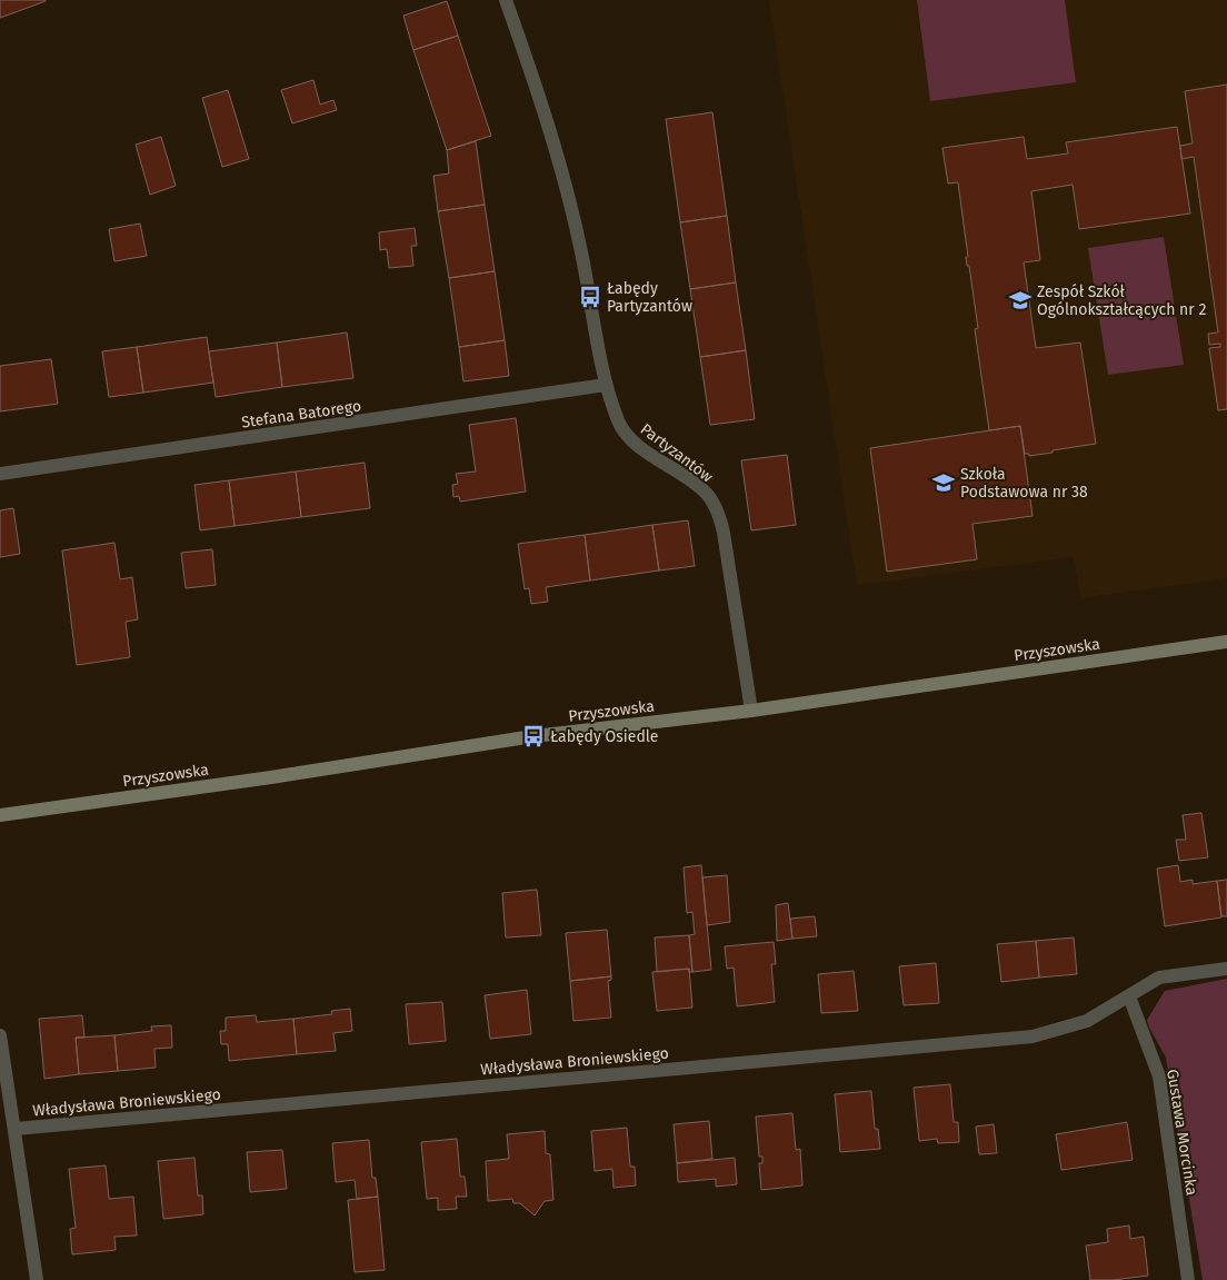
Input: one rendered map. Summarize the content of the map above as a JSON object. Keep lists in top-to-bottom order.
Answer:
{
  "streets": {
    "street": [
      "Stefana Batorego",
      "Partyzantów",
      "Przyszowska",
      "Władysława Broniewskiego",
      "Gustawa Morcinka"
    ]
  },
  "crossings": [
    ["Stefana Batorego", "Partyzantów"],
    ["Partyzantów", "Przyszowska"],
    ["Władysława Broniewskiego", "Gustawa Morcinka"]
  ],
  "places": {
    "bus stop": ["Łabędy Partyzantów", "Łabędy Osiedle"],
    "school or university": ["Zespół Szkół Ogólnokształcących nr 2", "Szkoła Podstawowa nr 38"]
  }
}
